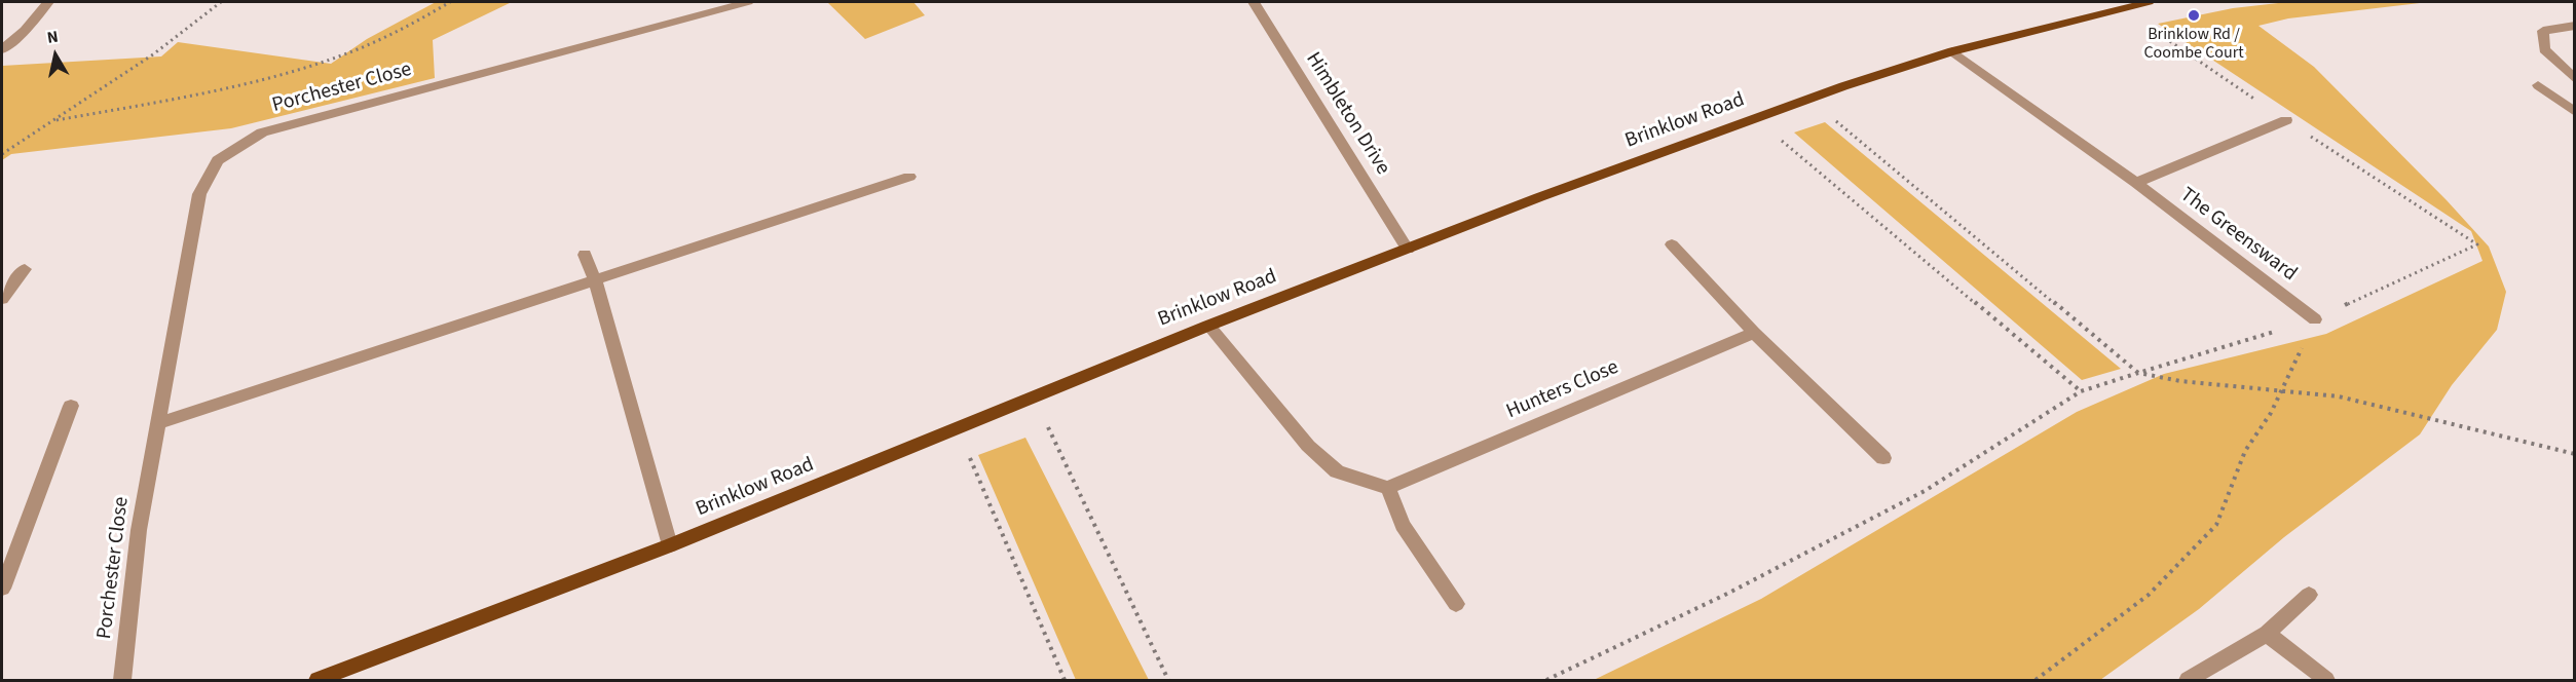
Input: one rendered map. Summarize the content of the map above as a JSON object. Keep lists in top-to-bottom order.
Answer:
{
  "streets": {
    "main road": ["Brinklow Road"],
    "street": [
      "Porchester Close",
      "Himbleton Drive",
      "The Greensward",
      "Hunters Close"
    ]
  },
  "crossings": [
    ["Himbleton Drive", "Brinklow Road"],
    ["Brinklow Road", "The Greensward"]
  ],
  "places": ["Brinklow Rd / Coombe Court"],
  "north": "top"
}
